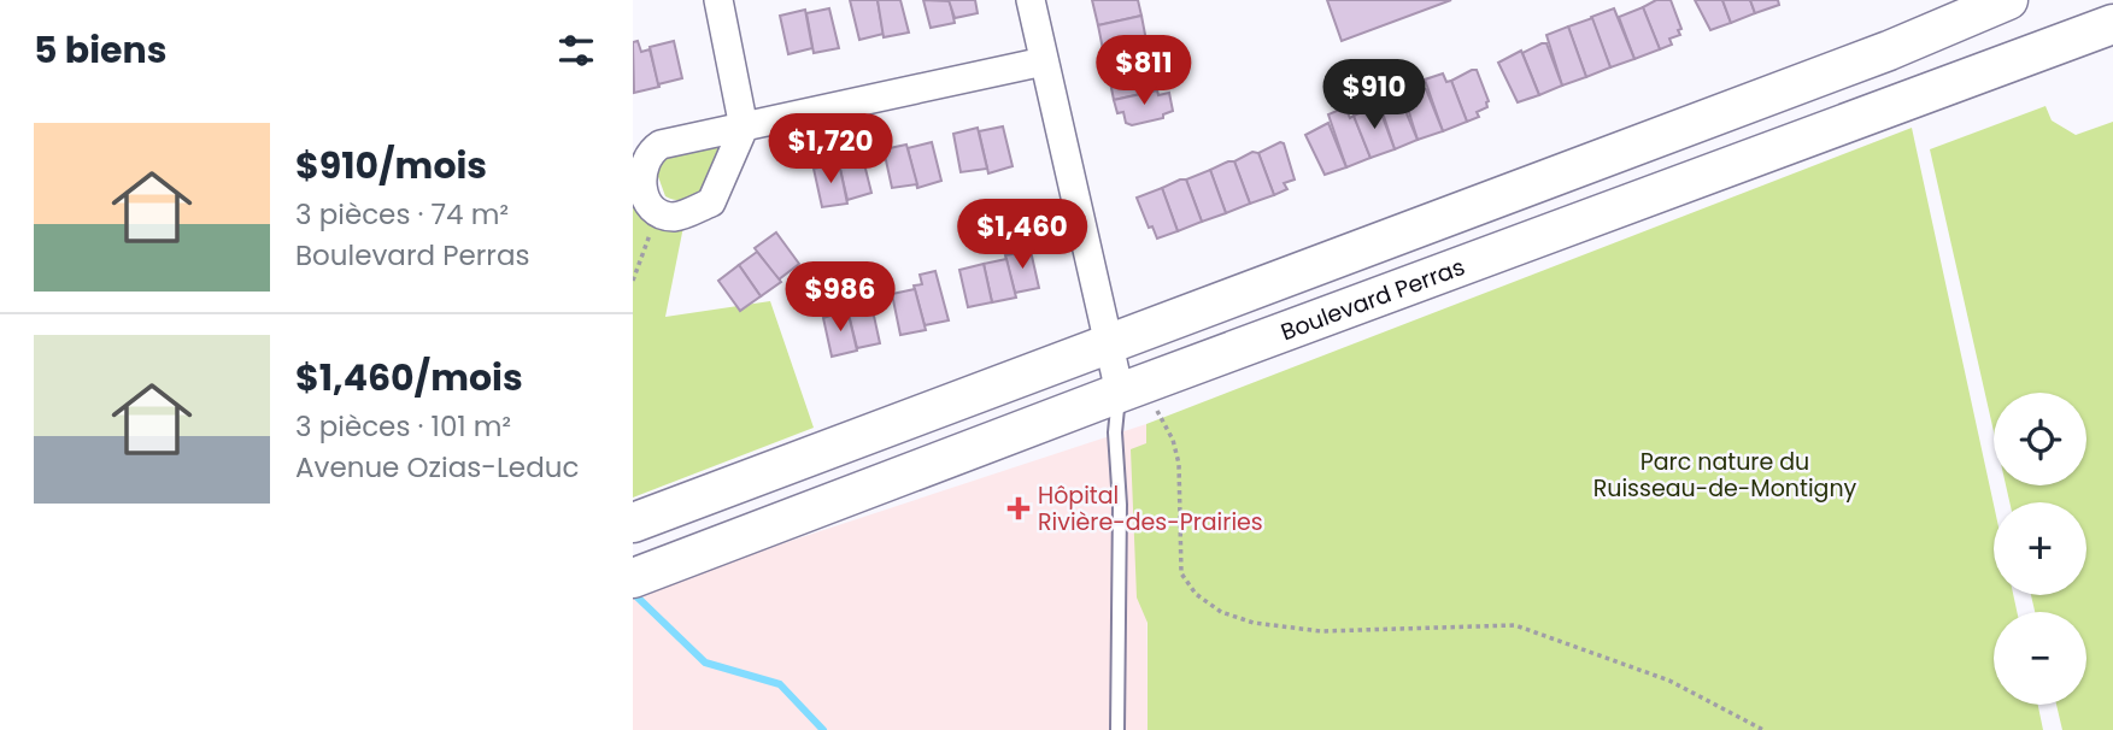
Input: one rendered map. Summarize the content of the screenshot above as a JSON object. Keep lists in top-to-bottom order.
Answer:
{
  "streets": {
    "main road": ["Boulevard Perras"]
  },
  "parks": ["Parc nature du Ruisseau-de-Montigny"],
  "places": {
    "health": ["Hôpital Rivière-des-Prairies"]
  },
  "page": {
    "heading": "5 biens",
    "price": [
      "$811",
      "$910",
      "$1,720",
      "$1,460",
      "$986"
    ],
    "list": [
      {
        "name": "$910/mois",
        "note": "3 pièces · 74 m² · Boulevard Perras"
      },
      {
        "name": "$1,460/mois",
        "note": "3 pièces · 101 m² · Avenue Ozias-Leduc"
      }
    ],
    "map_buttons": ["+", "−"]
  }
}
